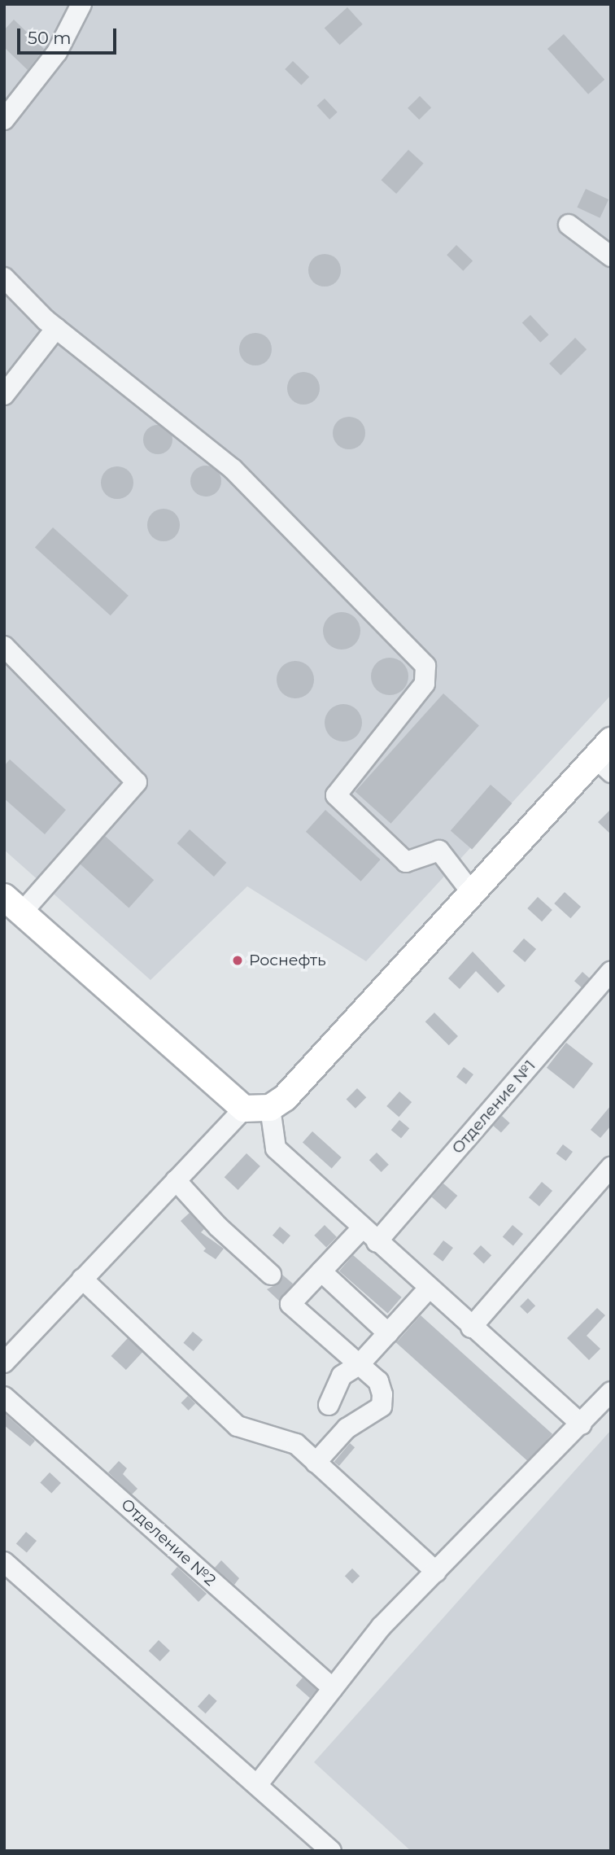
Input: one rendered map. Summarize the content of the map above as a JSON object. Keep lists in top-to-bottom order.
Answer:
{
  "streets": {
    "street": ["Отделение №1", "Отделение №2"]
  },
  "places": ["Роснефть"],
  "scale_bar": "50 m"
}
